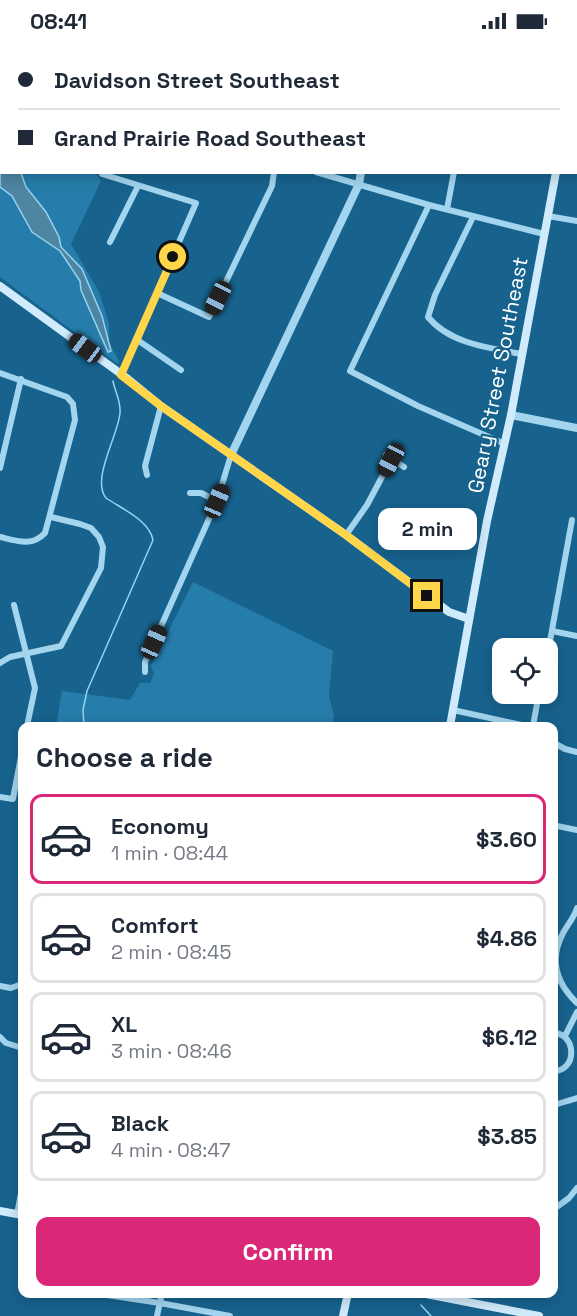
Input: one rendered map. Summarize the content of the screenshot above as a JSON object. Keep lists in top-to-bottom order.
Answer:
{
  "streets": {
    "main road": ["Geary Street Southeast"]
  },
  "page": {
    "status": "08:41",
    "banner": ["Davidson Street Southeast", "Grand Prairie Road Southeast"],
    "bubble": "2 min",
    "heading": "Choose a ride",
    "list": [
      {
        "name": "Economy",
        "note": "1 min · 08:44",
        "value": "$3.60"
      },
      {
        "name": "Comfort",
        "note": "2 min · 08:45",
        "value": "$4.86"
      },
      {
        "name": "XL",
        "note": "3 min · 08:46",
        "value": "$6.12"
      },
      {
        "name": "Black",
        "note": "4 min · 08:47",
        "value": "$3.85"
      }
    ],
    "buttons": "Confirm"
  }
}
